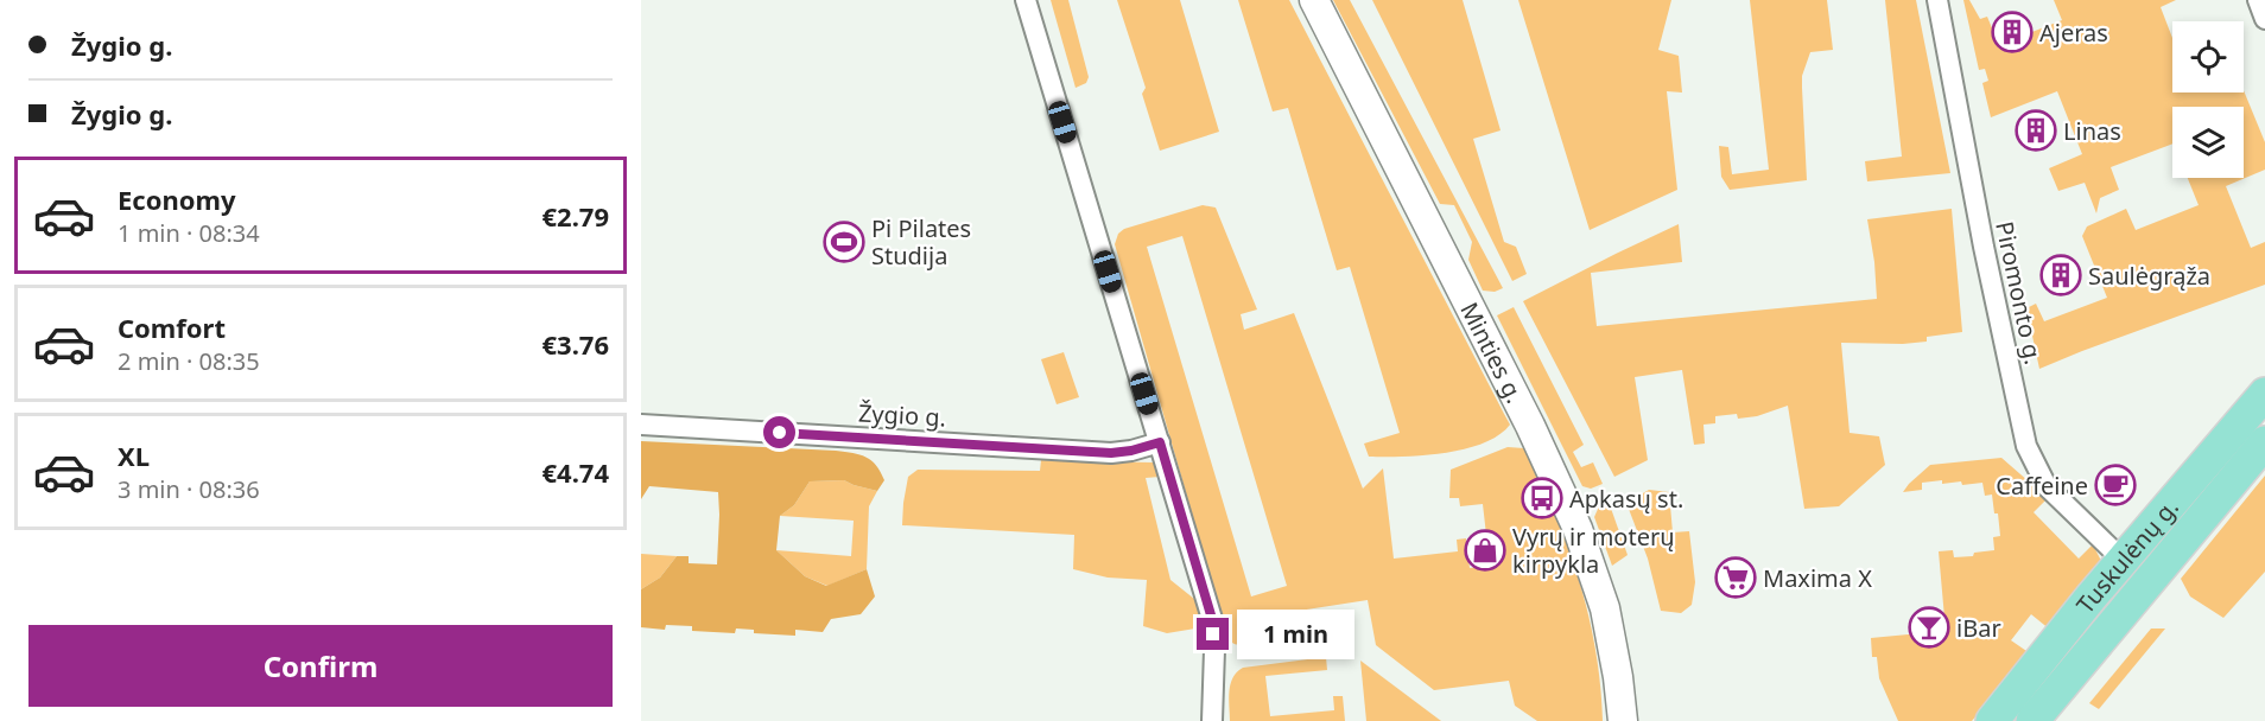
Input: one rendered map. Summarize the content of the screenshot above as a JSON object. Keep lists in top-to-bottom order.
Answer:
{
  "streets": {
    "main road": ["Minties g.", "Tuskulėnų g."],
    "street": ["Piromonto g.", "Žygio g."]
  },
  "crossings": [
    ["Piromonto g.", "Tuskulėnų g."]
  ],
  "places": {
    "building": ["Ajeras", "Linas", "Saulėgrąža"],
    "sports": ["Pi Pilates Studija"],
    "cafe": ["Caffeine"],
    "bus stop": ["Apkasų st."],
    "shop": ["Vyrų ir moterų kirpykla"],
    "supermarket": ["Maxima X"],
    "bar": ["iBar"]
  },
  "page": {
    "banner": ["Žygio g.", "Žygio g."],
    "list": [
      {
        "name": "Economy",
        "note": "1 min · 08:34",
        "value": "€2.79"
      },
      {
        "name": "Comfort",
        "note": "2 min · 08:35",
        "value": "€3.76"
      },
      {
        "name": "XL",
        "note": "3 min · 08:36",
        "value": "€4.74"
      }
    ],
    "bubble": "1 min",
    "buttons": "Confirm"
  }
}
